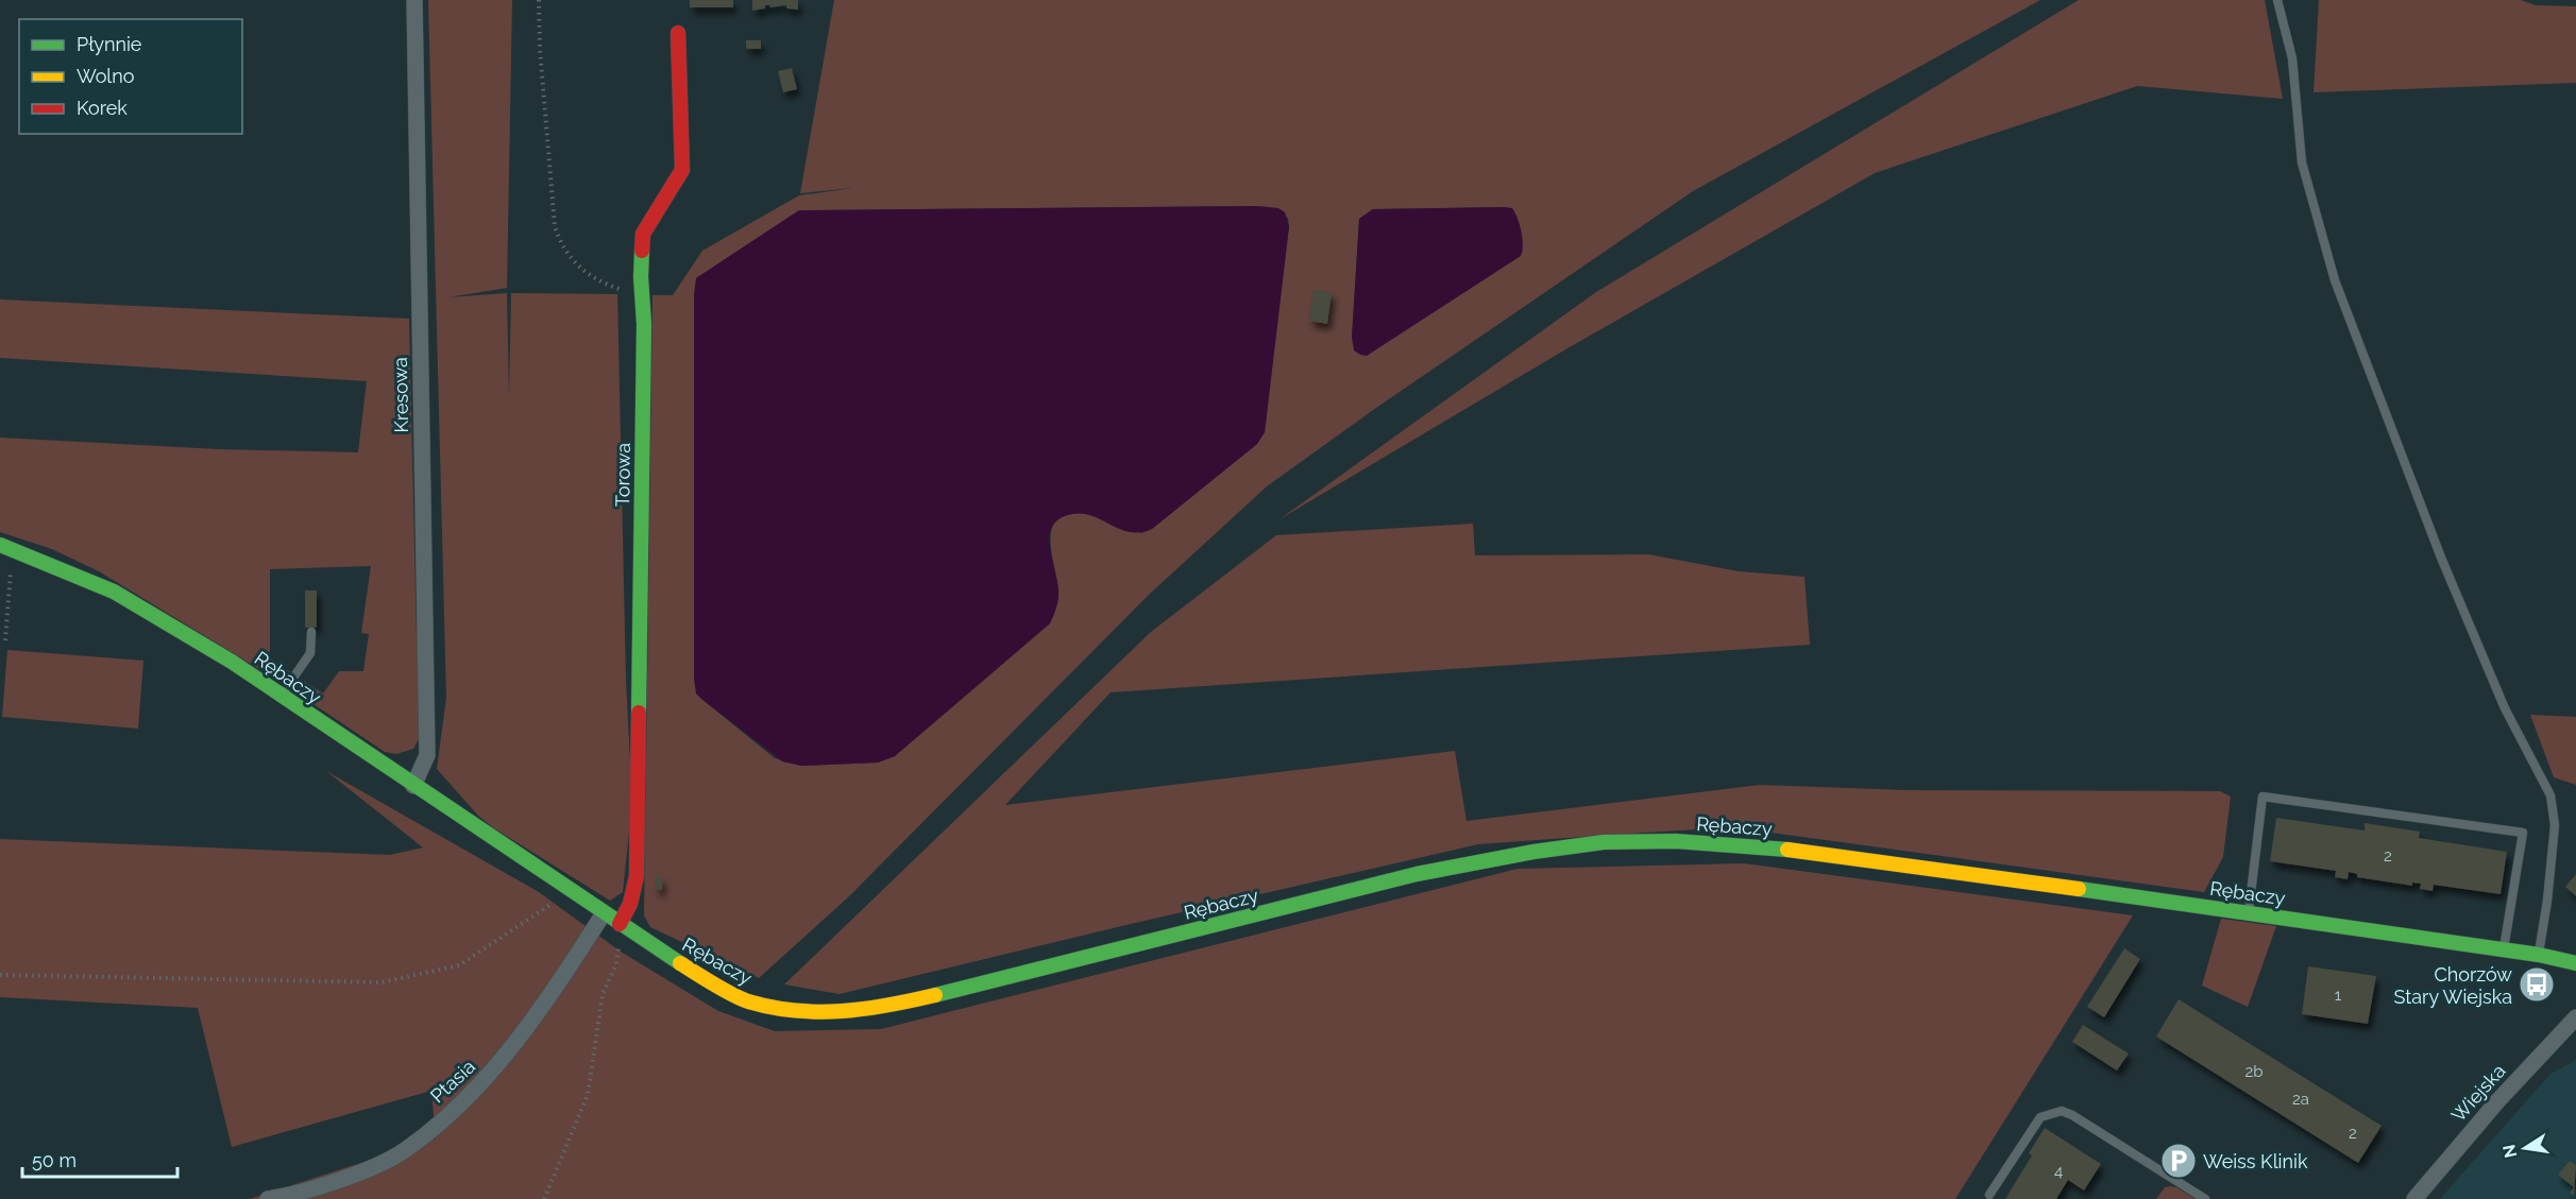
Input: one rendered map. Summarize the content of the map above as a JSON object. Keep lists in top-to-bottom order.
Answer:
{
  "streets": {
    "street": [
      "Kresowa",
      "Torowa",
      "Rębaczy",
      "Ptasia",
      "Wiejska"
    ]
  },
  "crossings": [
    ["Kresowa", "Rębaczy"],
    ["Torowa", "Rębaczy"],
    ["Rębaczy", "Ptasia"]
  ],
  "places": {
    "bus stop": ["Chorzów Stary Wiejska"],
    "parking": ["Weiss Klinik"]
  },
  "house_numbers": [
    "2",
    "1",
    "2b",
    "2a",
    "2",
    "4"
  ],
  "legend": ["Płynnie", "Wolno", "Korek"],
  "scale_bar": "50 m",
  "north": "left"
}
